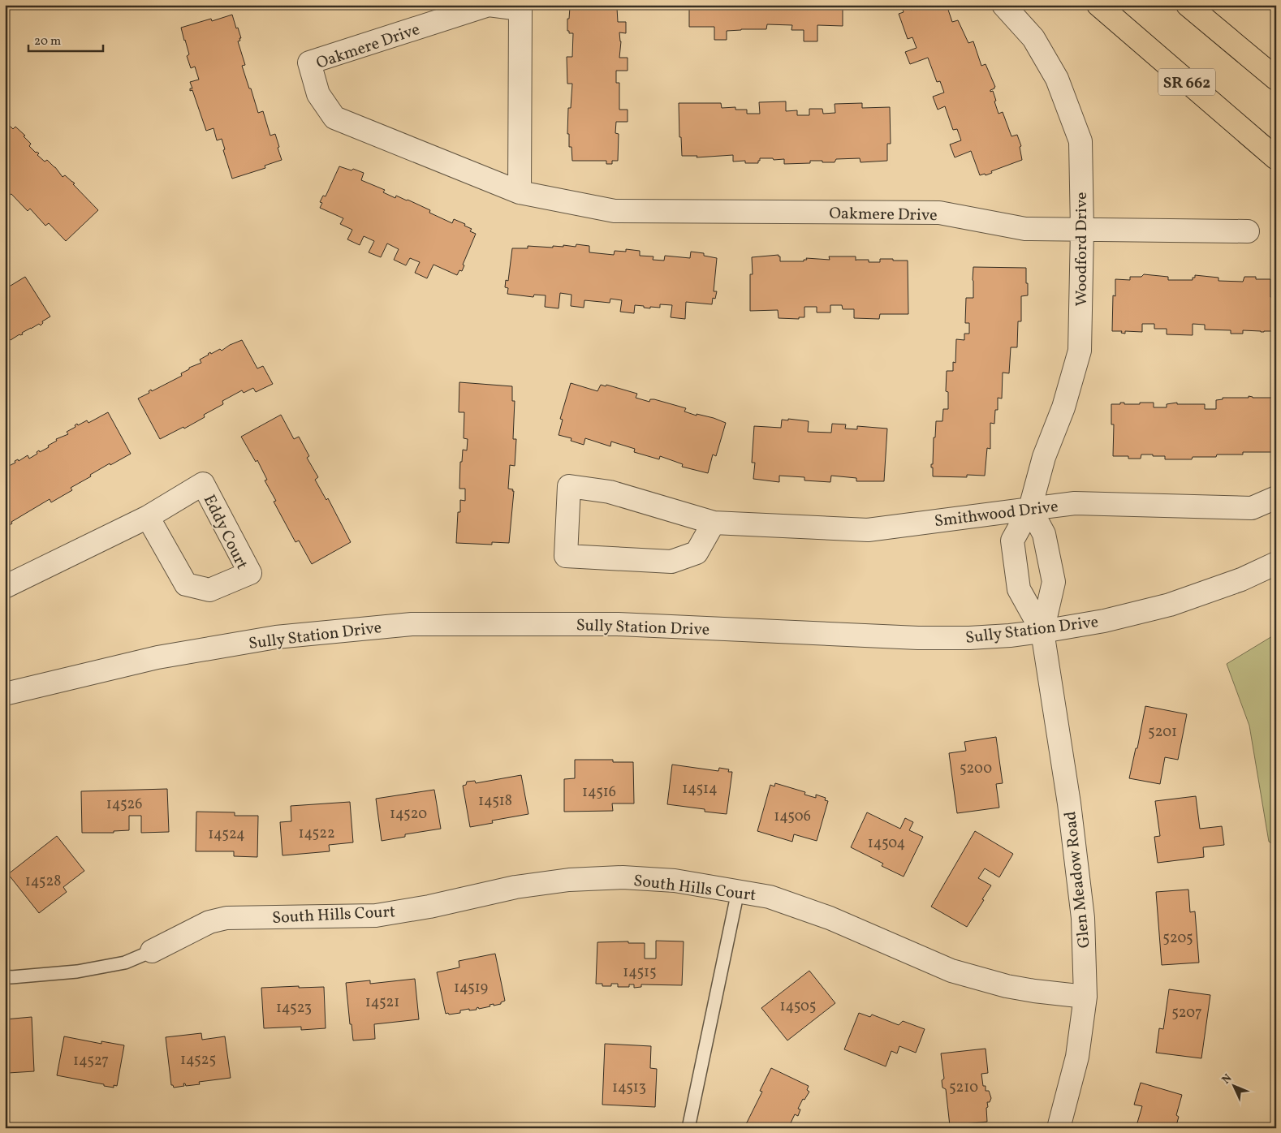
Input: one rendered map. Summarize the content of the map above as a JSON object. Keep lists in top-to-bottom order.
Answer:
{
  "streets": {
    "main road": ["SR 662"],
    "street": [
      "Oakmere Drive",
      "Woodford Drive",
      "Smithwood Drive",
      "Eddy Court",
      "Sully Station Drive",
      "Glen Meadow Road",
      "South Hills Court"
    ]
  },
  "crossings": [
    ["Oakmere Drive", "Woodford Drive"],
    ["Woodford Drive", "Smithwood Drive"],
    ["Woodford Drive", "Sully Station Drive"],
    ["Woodford Drive", "Glen Meadow Road"],
    ["Sully Station Drive", "Glen Meadow Road"],
    ["Glen Meadow Road", "South Hills Court"]
  ],
  "house_numbers": [
    "5201",
    "5200",
    "14514",
    "14516",
    "14518",
    "14526",
    "14520",
    "14506",
    "14522",
    "14524",
    "14504",
    "14528",
    "5205",
    "14515",
    "14519",
    "14521",
    "14505",
    "14523",
    "5207",
    "14525",
    "14527",
    "14513",
    "5210"
  ],
  "scale_bar": "20 m",
  "north": "top left"
}
